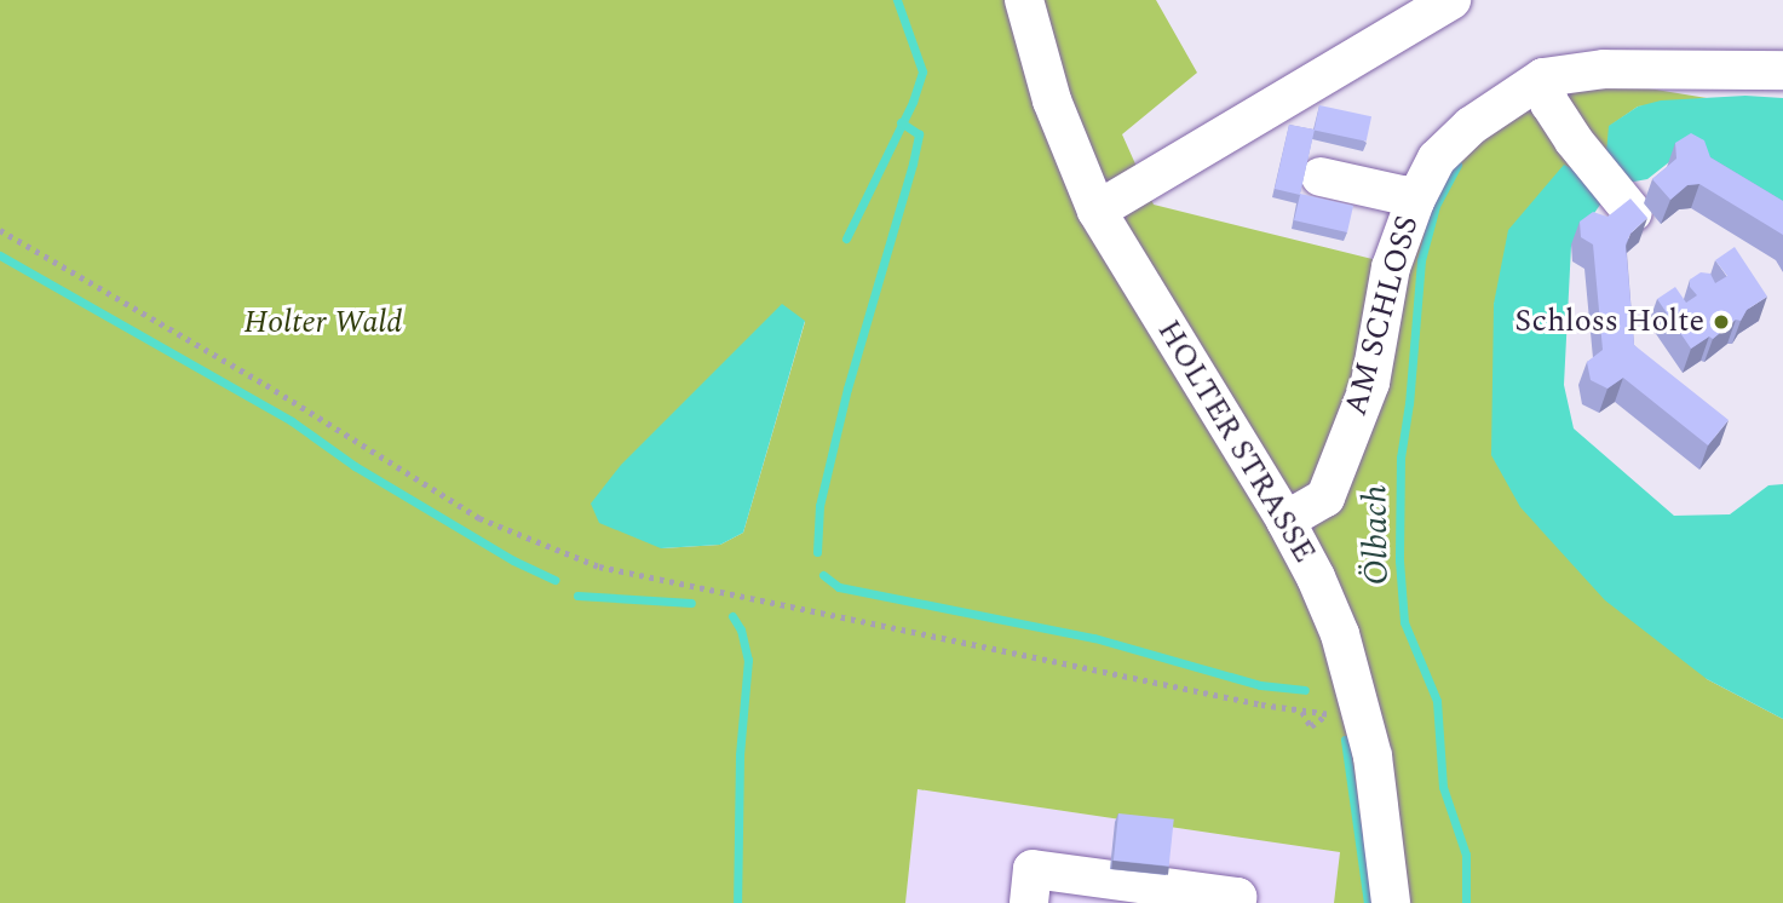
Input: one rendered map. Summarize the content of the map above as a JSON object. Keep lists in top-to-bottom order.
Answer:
{
  "streets": {
    "street": ["AM SCHLOSS", "HOLTER STRASSE"]
  },
  "crossings": [
    ["AM SCHLOSS", "HOLTER STRASSE"]
  ],
  "water": ["Ölbach"],
  "parks": ["Holter Wald"],
  "places": ["Schloss Holte"]
}
